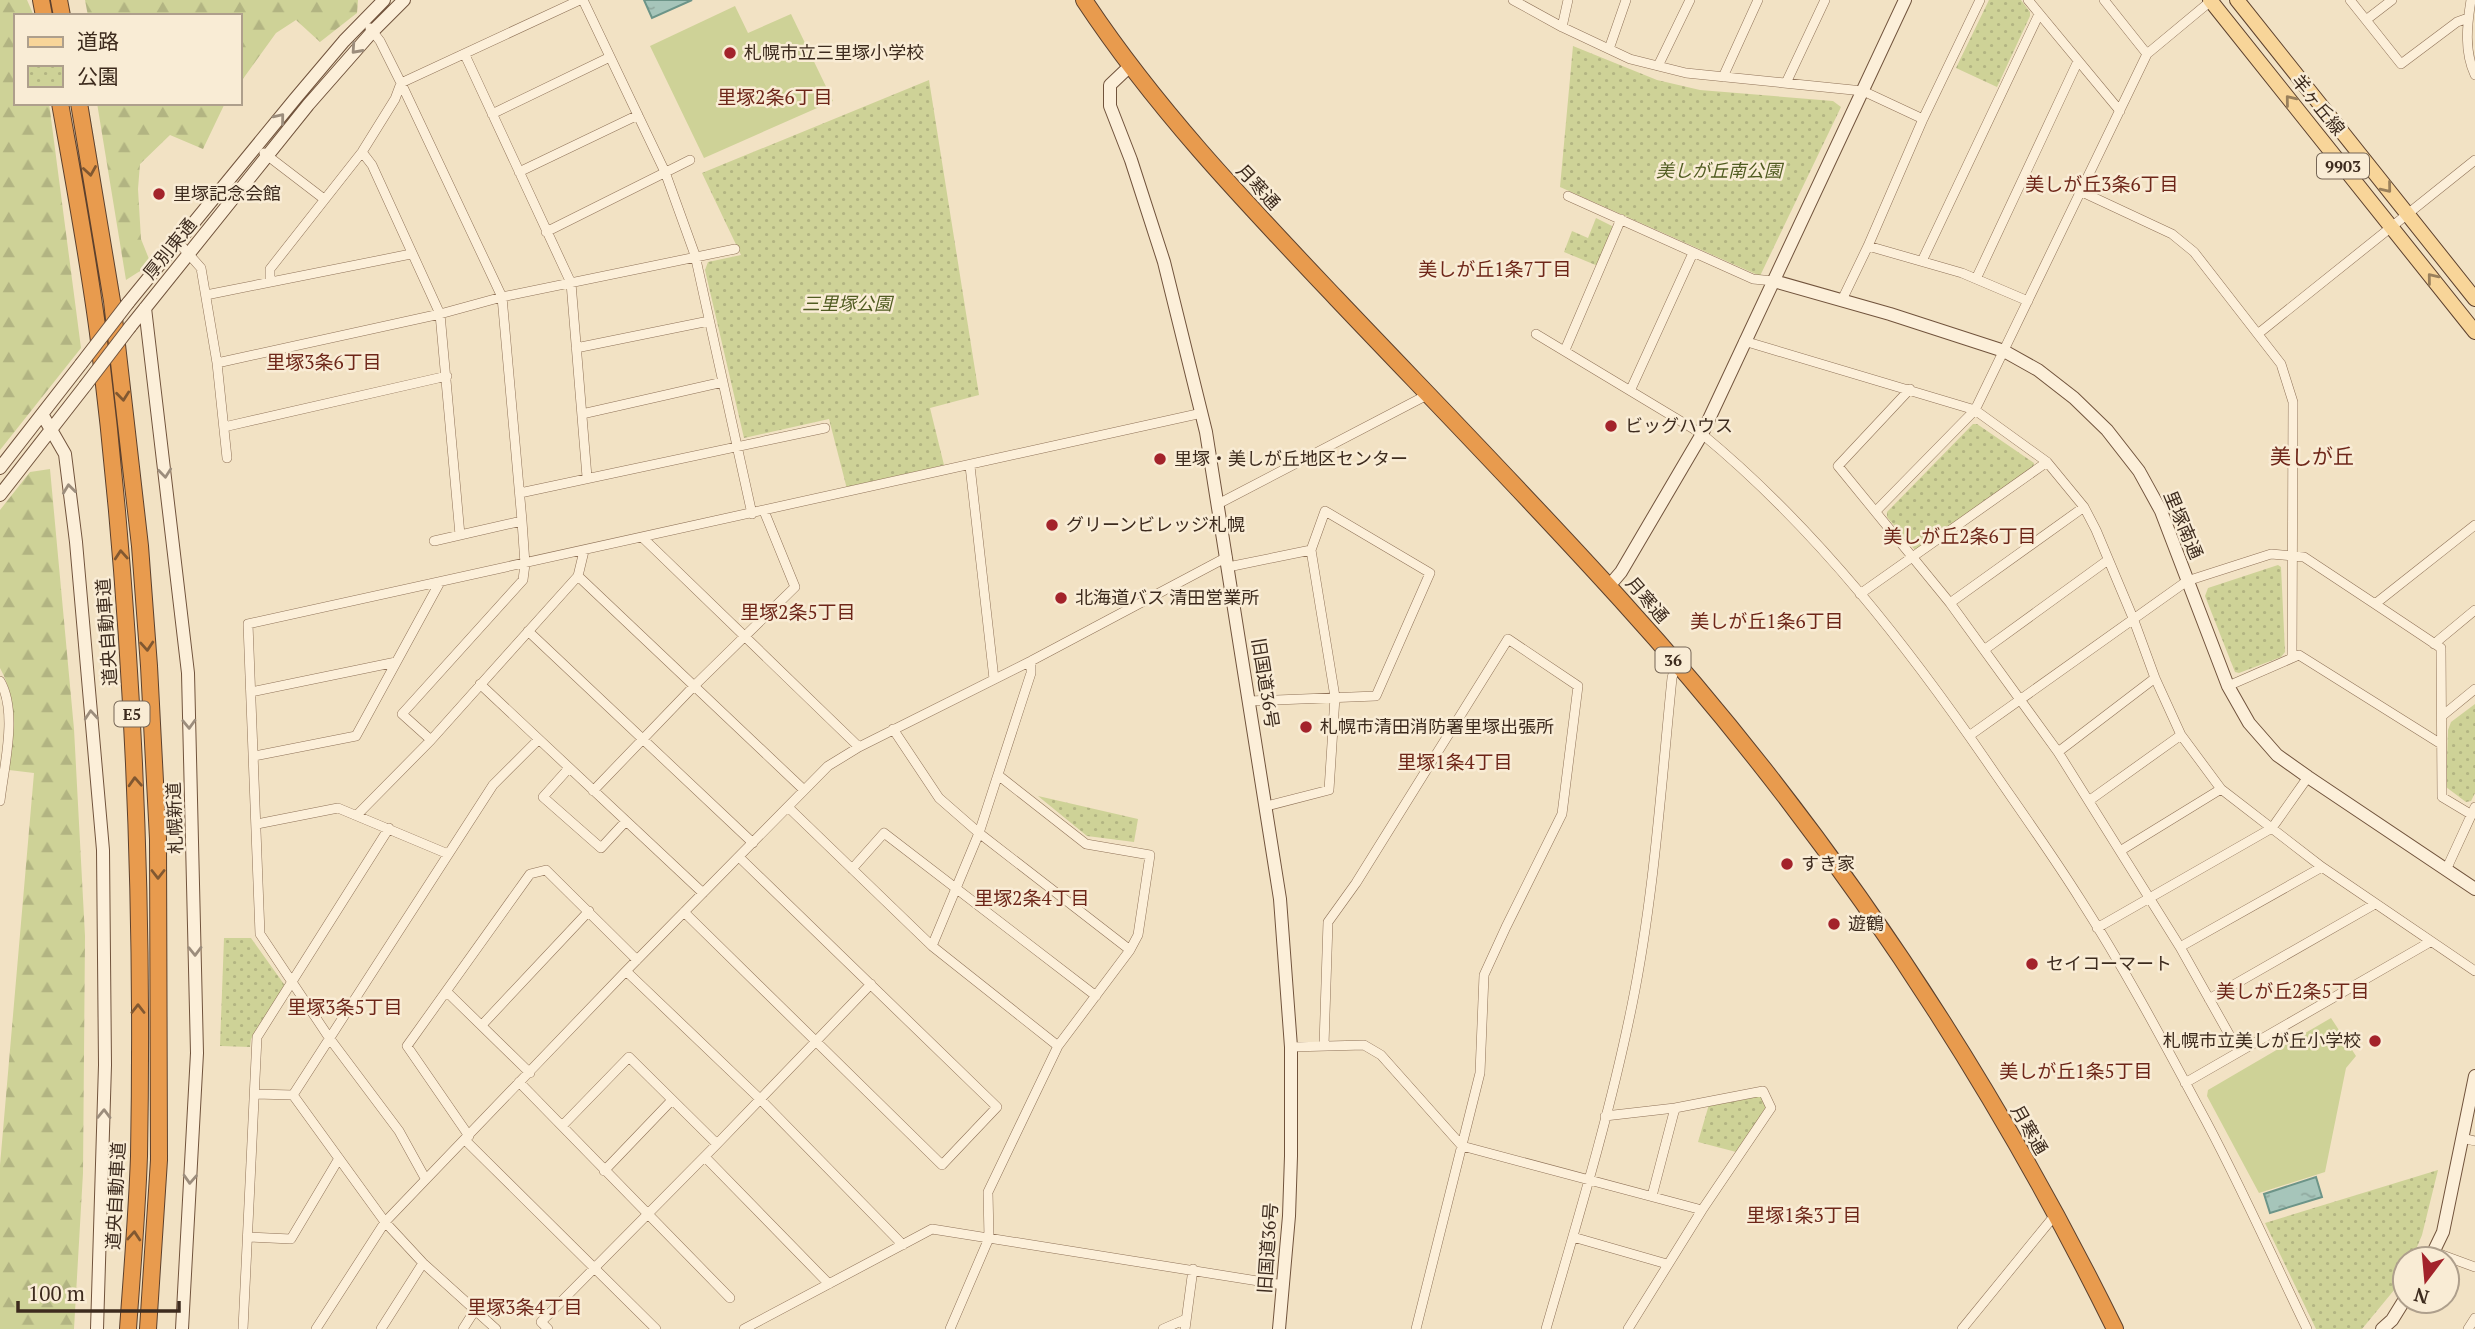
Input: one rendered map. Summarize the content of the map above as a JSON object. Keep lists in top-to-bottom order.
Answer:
{
  "streets": {
    "highway": [
      "月寒通",
      "道央自動車道",
      "36",
      "E5"
    ],
    "main road": ["羊ヶ丘線", "9903"],
    "street": [
      "厚別東通",
      "里塚南通",
      "旧国道36号",
      "札幌新道"
    ]
  },
  "crossings": [
    ["月寒通", "旧国道36号"],
    ["厚別東通", "札幌新道"]
  ],
  "districts": [
    "里塚2条6丁目",
    "美しが丘3条6丁目",
    "美しが丘1条7丁目",
    "里塚3条6丁目",
    "美しが丘",
    "美しが丘2条6丁目",
    "里塚2条5丁目",
    "美しが丘1条6丁目",
    "里塚1条4丁目",
    "里塚2条4丁目",
    "美しが丘2条5丁目",
    "里塚3条5丁目",
    "美しが丘1条5丁目",
    "里塚1条3丁目",
    "里塚3条4丁目"
  ],
  "parks": ["美しが丘南公園", "三里塚公園"],
  "places": [
    "札幌市立三里塚小学校",
    "里塚記念会館",
    "ビッグハウス",
    "里塚・美しが丘地区センター",
    "グリーンビレッジ札幌",
    "北海道バス 清田営業所",
    "札幌市清田消防署里塚出張所",
    "すき家",
    "遊鶴",
    "セイコーマート",
    "札幌市立美しが丘小学校"
  ],
  "legend": ["道路", "公園"],
  "scale_bar": "100 m",
  "north": "bottom"
}
